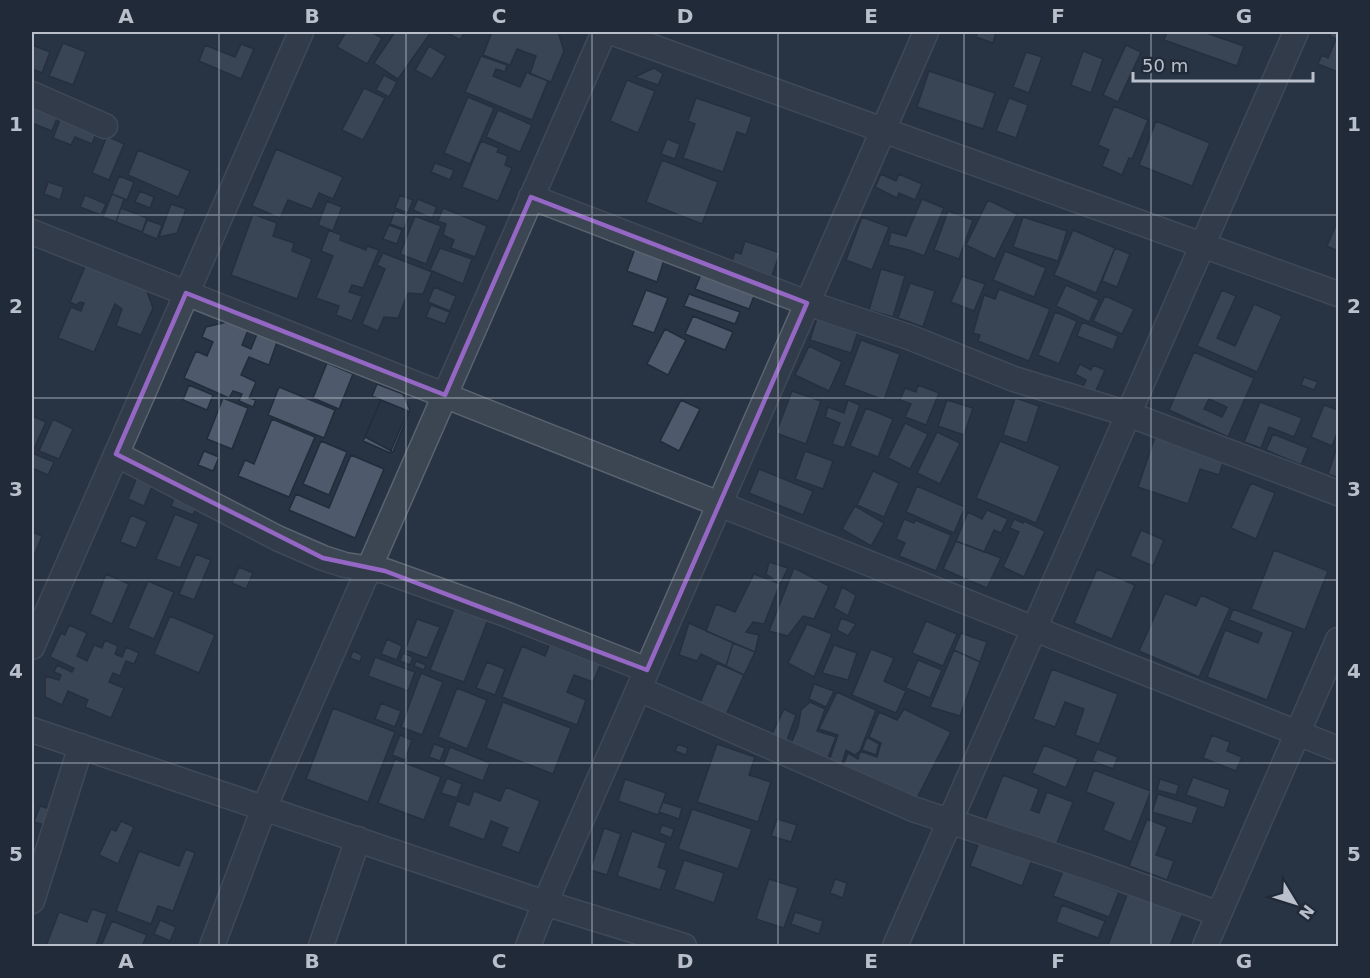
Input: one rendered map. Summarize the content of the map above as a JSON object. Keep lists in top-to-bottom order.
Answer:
{
  "scale_bar": "50 m",
  "north": "bottom right",
  "grid": {
    "columns": [
      "A",
      "B",
      "C",
      "D",
      "E",
      "F",
      "G"
    ],
    "rows": [
      "1",
      "2",
      "3",
      "4",
      "5"
    ]
  }
}
